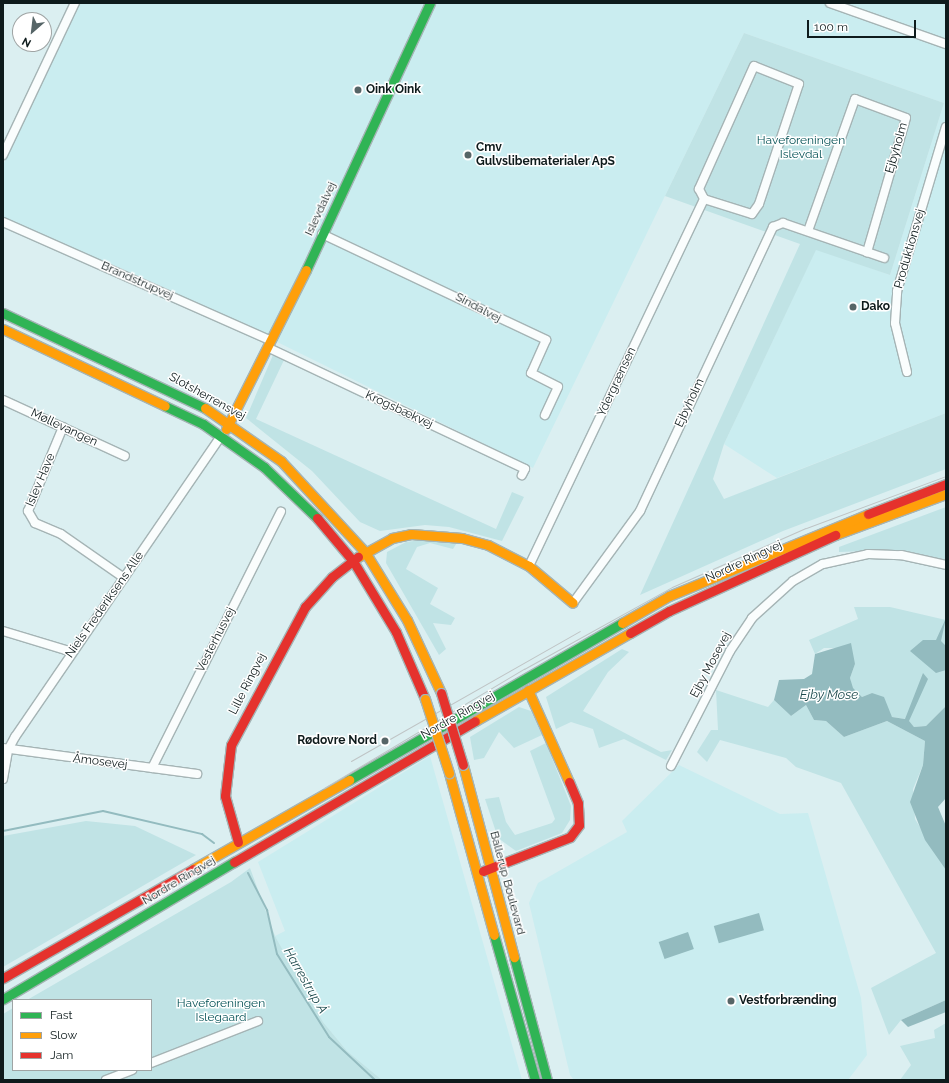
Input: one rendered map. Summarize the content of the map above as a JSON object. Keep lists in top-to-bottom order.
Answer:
{
  "streets": {
    "street": [
      "Ejbyholm",
      "Islevdalvej",
      "Produktionsvej",
      "Brandstrupvej",
      "Sindalvej",
      "Ydergrænsen",
      "Slotsherrensvej",
      "Krogsbækvej",
      "Møllevangen",
      "Islev Have",
      "Nordre Ringvej",
      "Niels Frederiksens Alle",
      "Vesterhusvej",
      "Ejby Mosevej",
      "Lille Ringvej",
      "Åmosevej",
      "Ballerup Boulevard"
    ]
  },
  "crossings": [
    ["Islevdalvej", "Brandstrupvej"],
    ["Islevdalvej", "Sindalvej"],
    ["Islevdalvej", "Slotsherrensvej"],
    ["Islevdalvej", "Krogsbækvej"],
    ["Islevdalvej", "Niels Frederiksens Alle"],
    ["Brandstrupvej", "Krogsbækvej"],
    ["Slotsherrensvej", "Niels Frederiksens Alle"],
    ["Slotsherrensvej", "Lille Ringvej"],
    ["Slotsherrensvej", "Ballerup Boulevard"],
    ["Møllevangen", "Islev Have"],
    ["Islev Have", "Niels Frederiksens Alle"],
    ["Nordre Ringvej", "Lille Ringvej"],
    ["Niels Frederiksens Alle", "Åmosevej"],
    ["Vesterhusvej", "Åmosevej"]
  ],
  "water": ["Ejby Mose", "Harrestrup Å"],
  "parks": ["Haveforeningen Islevdal", "Haveforeningen Islegaard"],
  "places": [
    "Oink Oink",
    "Cmv Gulvslibematerialer ApS",
    "Dako",
    "Rødovre Nord",
    "Vestforbrænding"
  ],
  "legend": ["Fast", "Slow", "Jam"],
  "scale_bar": "100 m",
  "north": "bottom left"
}
